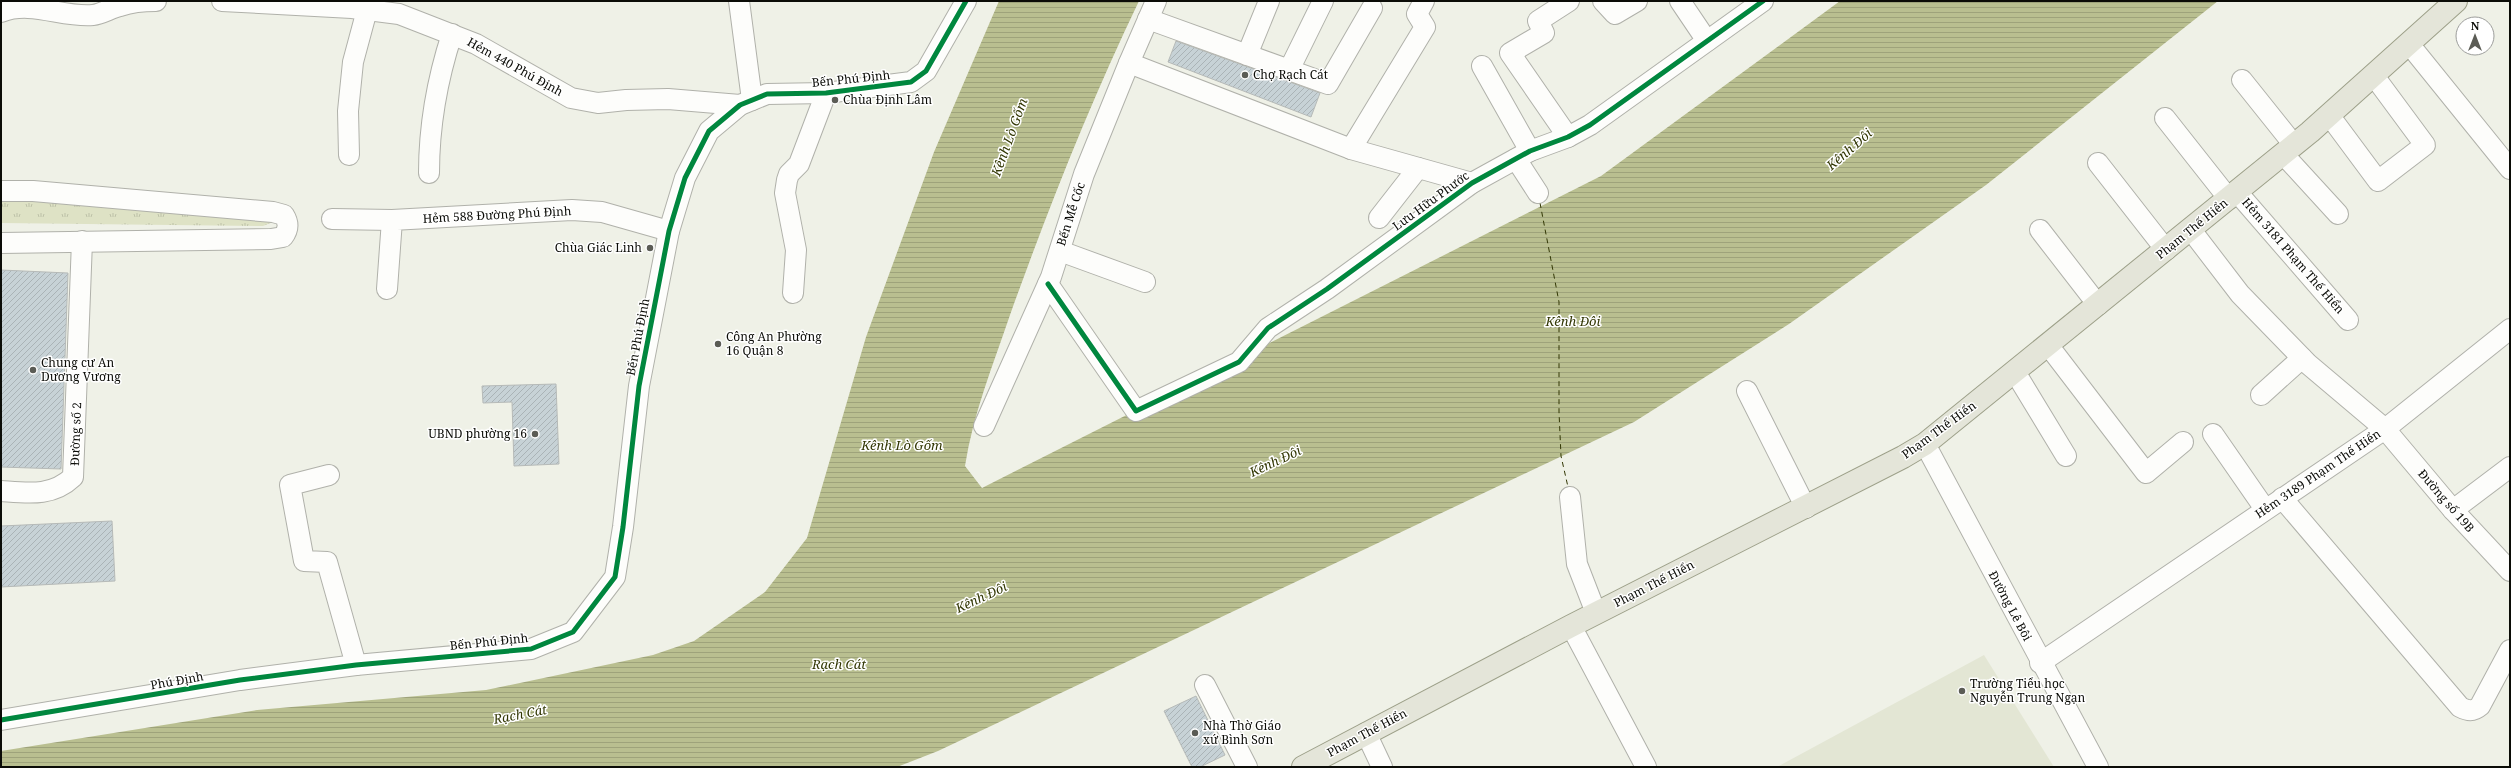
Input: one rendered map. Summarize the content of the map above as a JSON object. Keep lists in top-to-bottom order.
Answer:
{
  "streets": {
    "main road": ["Phạm Thế Hiển"],
    "street": [
      "Hẻm 440 Phú Định",
      "Bến Phú Định",
      "Lưu Hữu Phước",
      "Bến Mễ Cốc",
      "Hẻm 588 Đường Phú Định",
      "Hẻm 3181 Phạm Thế Hiển",
      "Đường số 2",
      "Hẻm 3189 Phạm Thế Hiển",
      "Đường số 19B",
      "Đường Lê Bôi",
      "Phú Định"
    ]
  },
  "crossings": [
    ["Hẻm 440 Phú Định", "Bến Phú Định"],
    ["Bến Phú Định", "Hẻm 588 Đường Phú Định"],
    ["Bến Phú Định", "Phú Định"],
    ["Lưu Hữu Phước", "Bến Mễ Cốc"],
    ["Phạm Thế Hiển", "Hẻm 3181 Phạm Thế Hiển"],
    ["Phạm Thế Hiển", "Hẻm 3189 Phạm Thế Hiển"],
    ["Phạm Thế Hiển", "Đường Lê Bôi"],
    ["Hẻm 3189 Phạm Thế Hiển", "Đường số 19B"],
    ["Hẻm 3189 Phạm Thế Hiển", "Đường Lê Bôi"]
  ],
  "water": ["Kênh Lò Gốm", "Kênh Đôi", "Rạch Cát"],
  "places": [
    "Chợ Rạch Cát",
    "Chùa Định Lâm",
    "Chùa Giác Linh",
    "Công An Phường 16 Quận 8",
    "Chung cư An Dương Vương",
    "UBND phường 16",
    "Trường Tiểu học Nguyễn Trung Ngạn",
    "Nhà Thờ Giáo xứ Bình Sơn"
  ],
  "north": "top"
}
